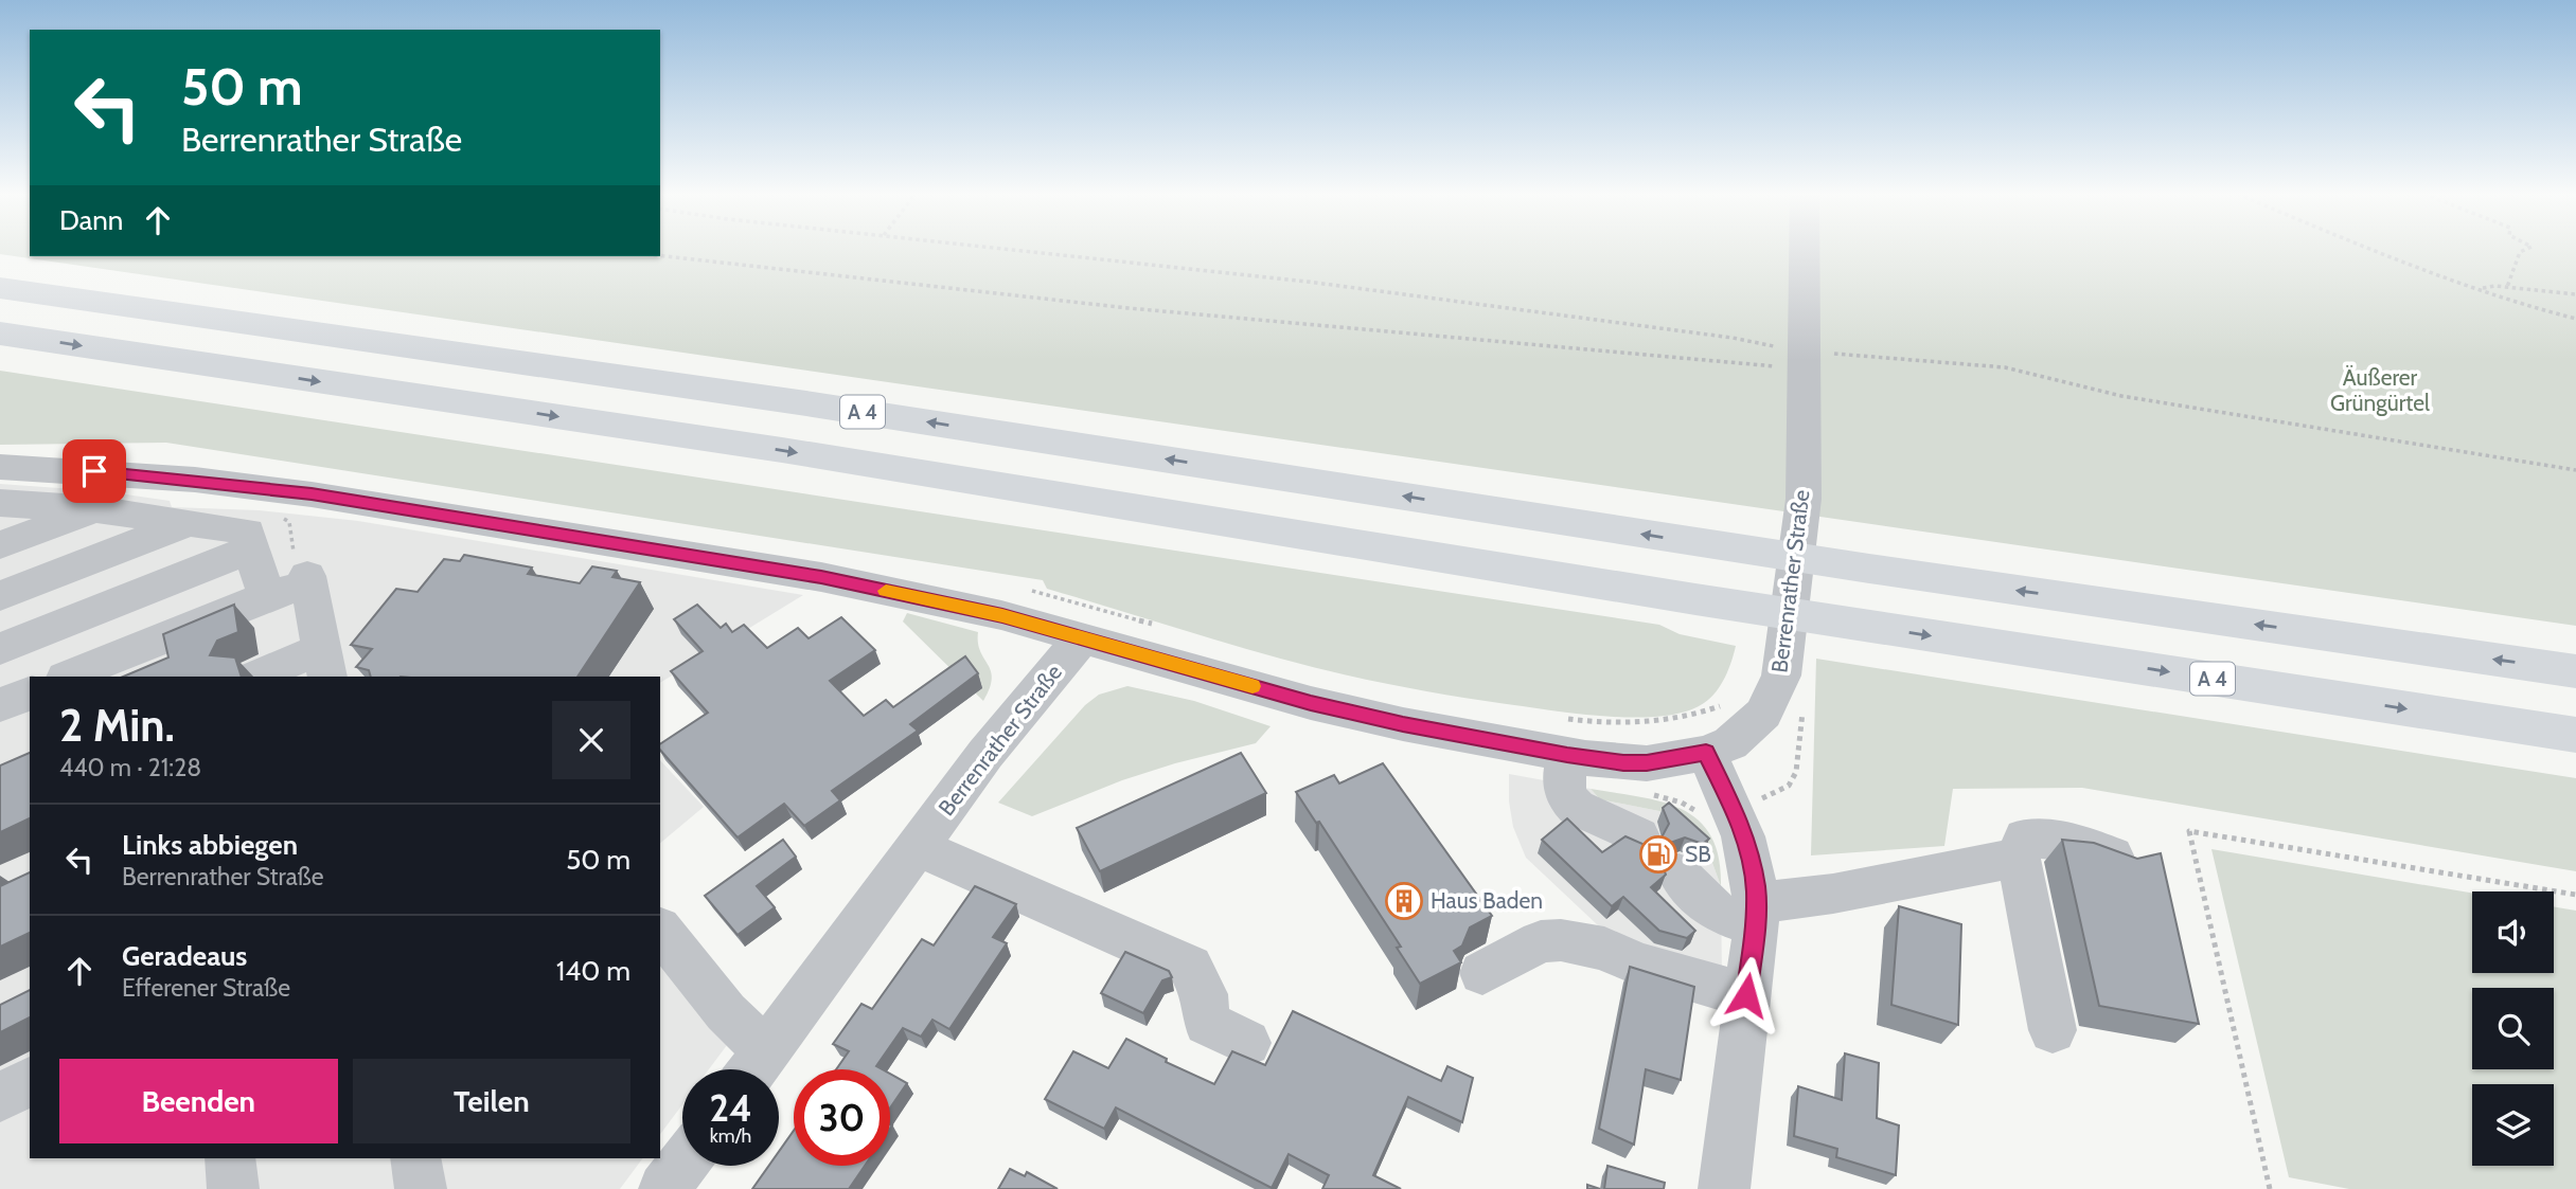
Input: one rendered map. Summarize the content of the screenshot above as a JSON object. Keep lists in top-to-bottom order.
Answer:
{
  "streets": {
    "highway": ["A 4"],
    "street": ["Berrenrather Straße"]
  },
  "parks": ["Äußerer Grüngürtel"],
  "places": {
    "fuel station": ["SB"],
    "building": ["Haus Baden"]
  },
  "page": {
    "turn": ["50 m", "Berrenrather Straße"],
    "then": "Dann",
    "heading": ["2 Min.", "440 m · 21:28"],
    "list": [
      {
        "name": "Links abbiegen",
        "note": "Berrenrather Straße",
        "value": "50 m"
      },
      {
        "name": "Geradeaus",
        "note": "Efferener Straße",
        "value": "140 m"
      }
    ],
    "buttons": ["Beenden", "Teilen"],
    "speed": "24 km/h",
    "limit": "30"
  }
}
